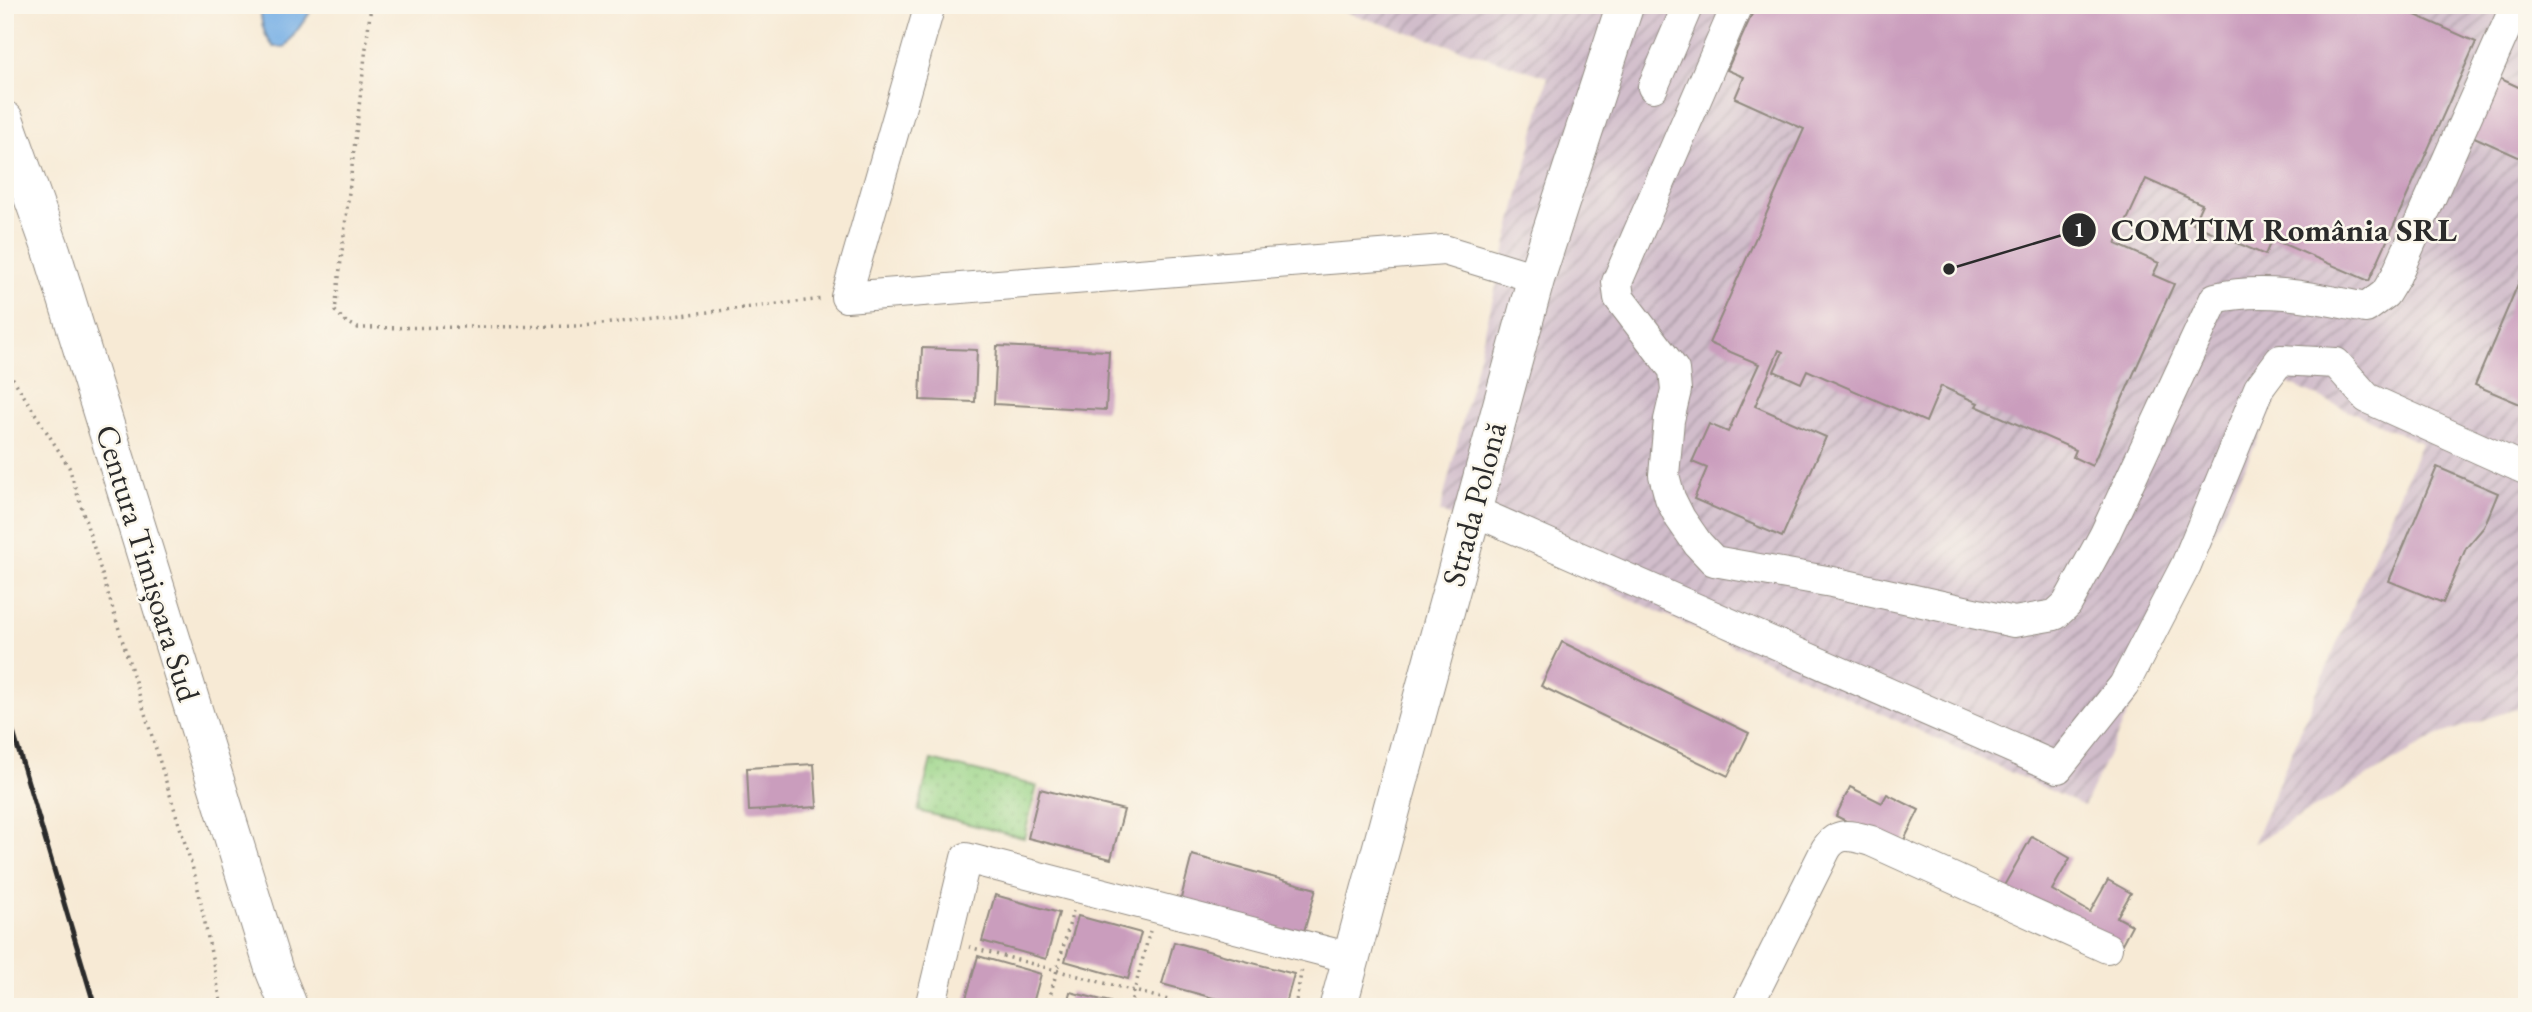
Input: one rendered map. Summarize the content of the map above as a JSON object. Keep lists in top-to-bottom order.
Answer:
{
  "streets": {
    "main road": ["Strada Polonă", "Centura Timișoara Sud"]
  },
  "places": ["COMTIM România SRL"]
}
